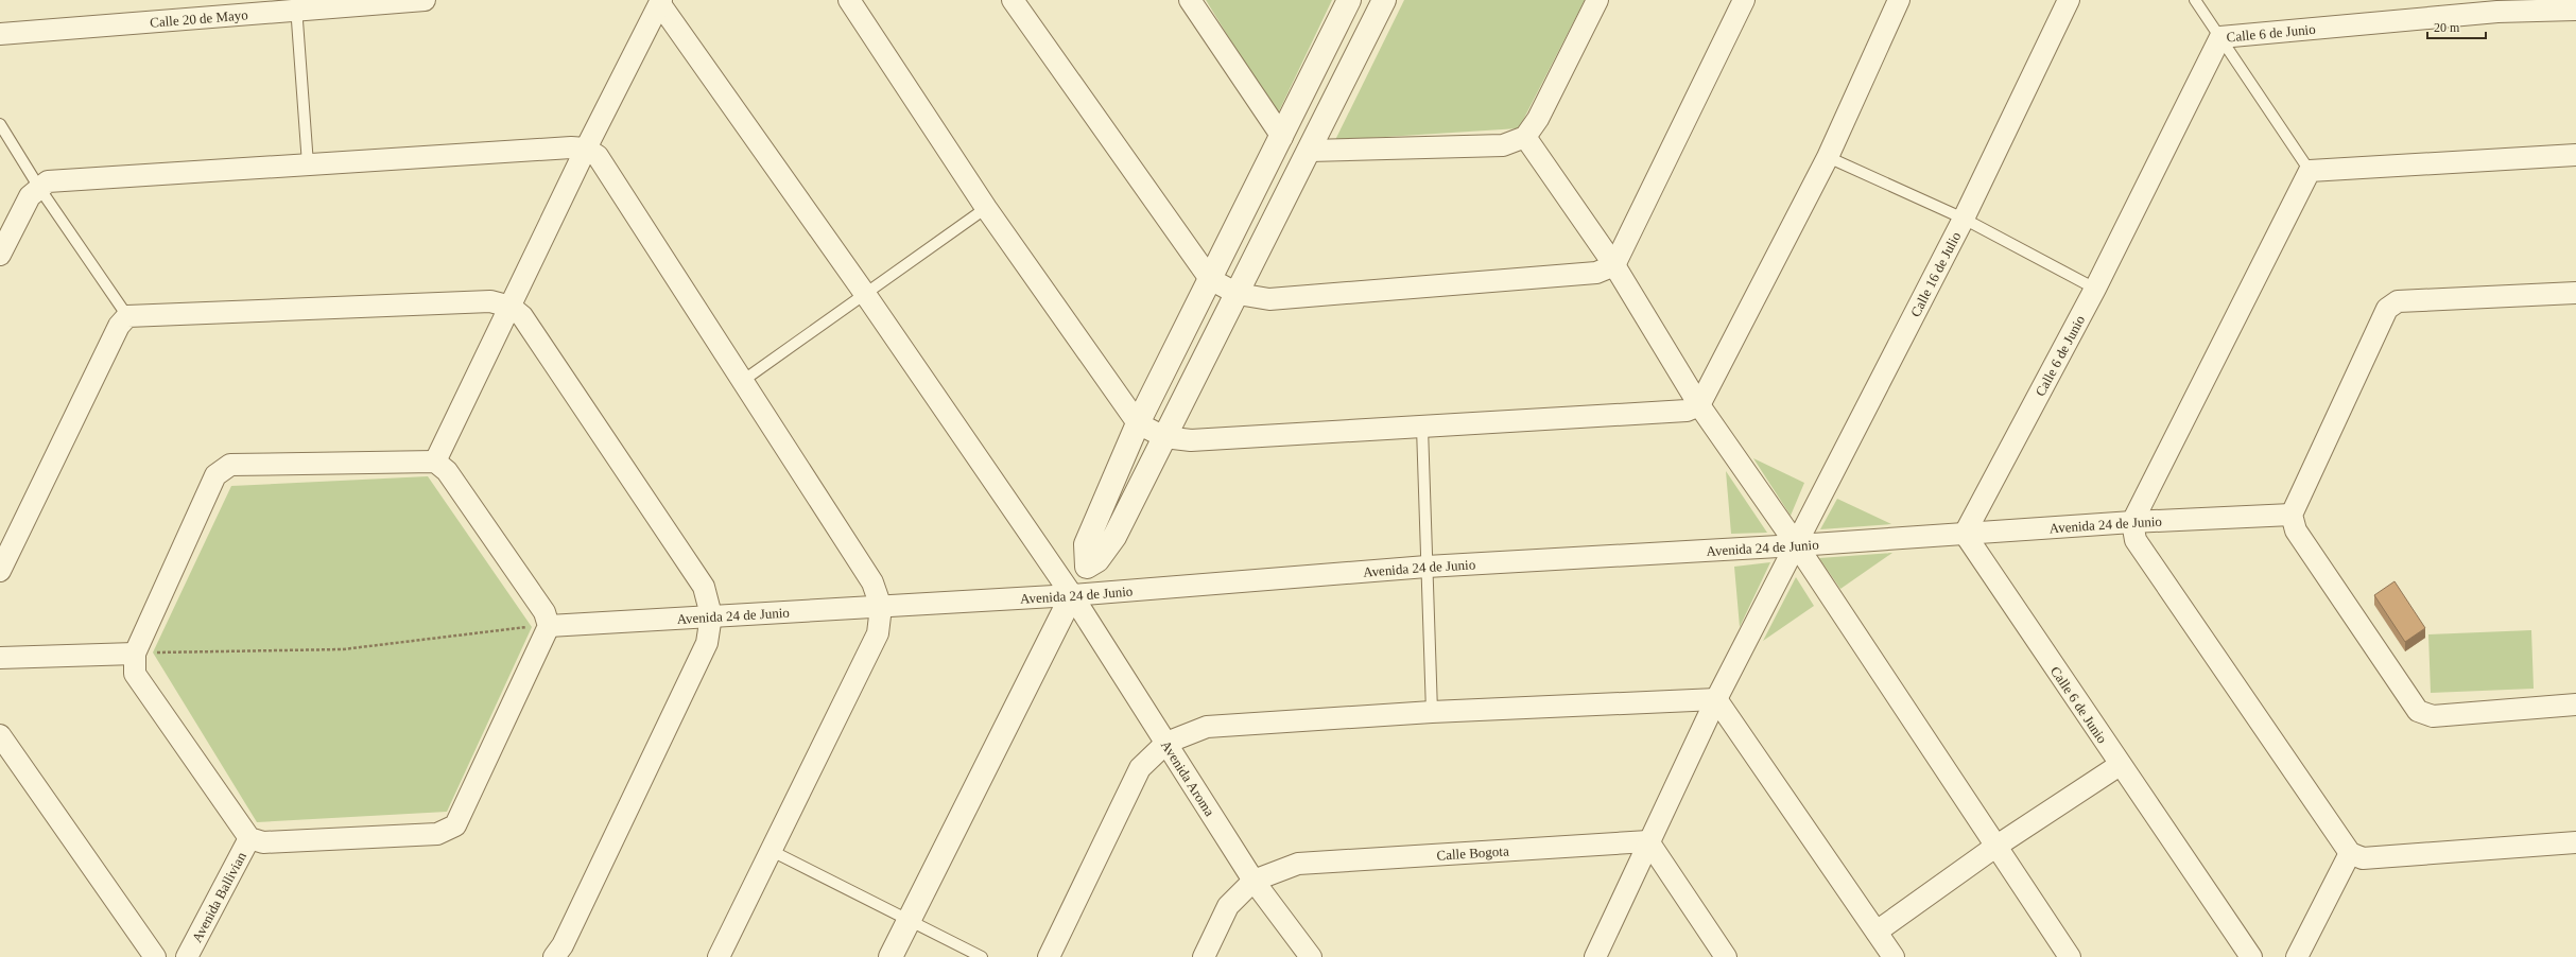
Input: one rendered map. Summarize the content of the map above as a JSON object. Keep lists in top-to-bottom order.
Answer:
{
  "streets": {
    "street": [
      "Calle 20 de Mayo",
      "Calle 6 de Junio",
      "Calle 16 de Julio",
      "Avenida 24 de Junio",
      "Avenida Aroma",
      "Calle Bogota",
      "Avenida Ballivian"
    ]
  },
  "crossings": [
    ["Calle 6 de Junio", "Avenida 24 de Junio"],
    ["Calle 16 de Julio", "Avenida 24 de Junio"],
    ["Calle 16 de Julio", "Calle Bogota"],
    ["Avenida 24 de Junio", "Avenida Aroma"],
    ["Avenida Aroma", "Calle Bogota"]
  ],
  "scale_bar": "20 m"
}
